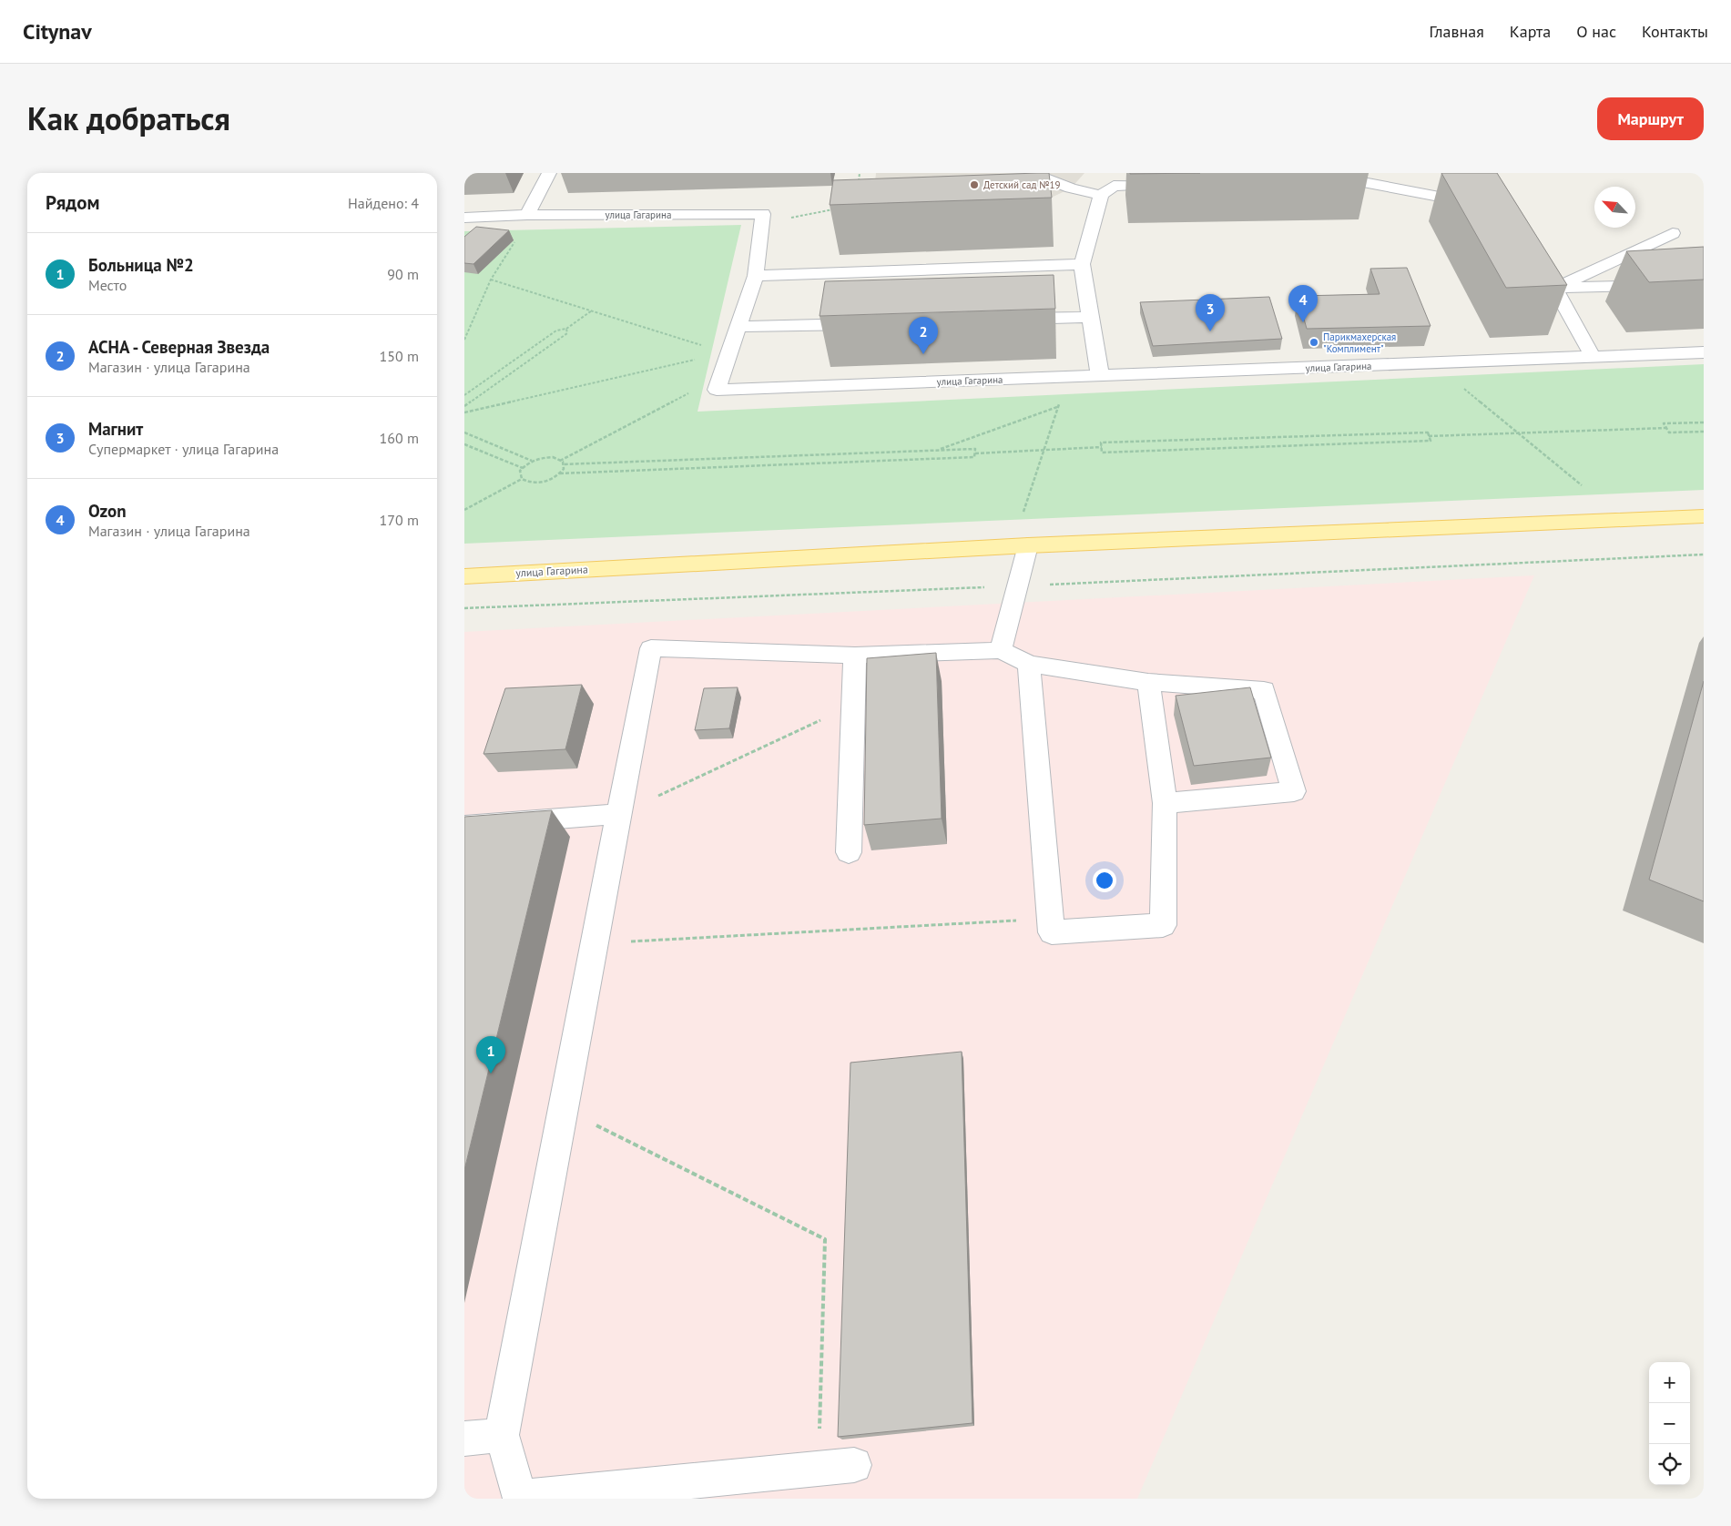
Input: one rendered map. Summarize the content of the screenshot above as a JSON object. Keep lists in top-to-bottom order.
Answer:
{
  "streets": {
    "main road": ["улица Гагарина"]
  },
  "places": ["Детский сад №19", "Парикмахерская \"Комплимент\""],
  "north": "top left",
  "page": {
    "header": "Citynav",
    "nav": [
      "Главная",
      "Карта",
      "О нас",
      "Контакты"
    ],
    "title": "Как добраться",
    "buttons": "Маршрут",
    "heading": ["Рядом", "Найдено: 4"],
    "list": [
      {
        "mark": "1",
        "name": "Больница №2",
        "note": "Место",
        "value": "90 m"
      },
      {
        "mark": "2",
        "name": "АСНА - Северная Звезда",
        "note": "Магазин · улица Гагарина",
        "value": "150 m"
      },
      {
        "mark": "3",
        "name": "Магнит",
        "note": "Супермаркет · улица Гагарина",
        "value": "160 m"
      },
      {
        "mark": "4",
        "name": "Ozon",
        "note": "Магазин · улица Гагарина",
        "value": "170 m"
      }
    ],
    "pins": [
      "4",
      "3",
      "2",
      "1"
    ],
    "map_buttons": ["+", "−"]
  }
}
